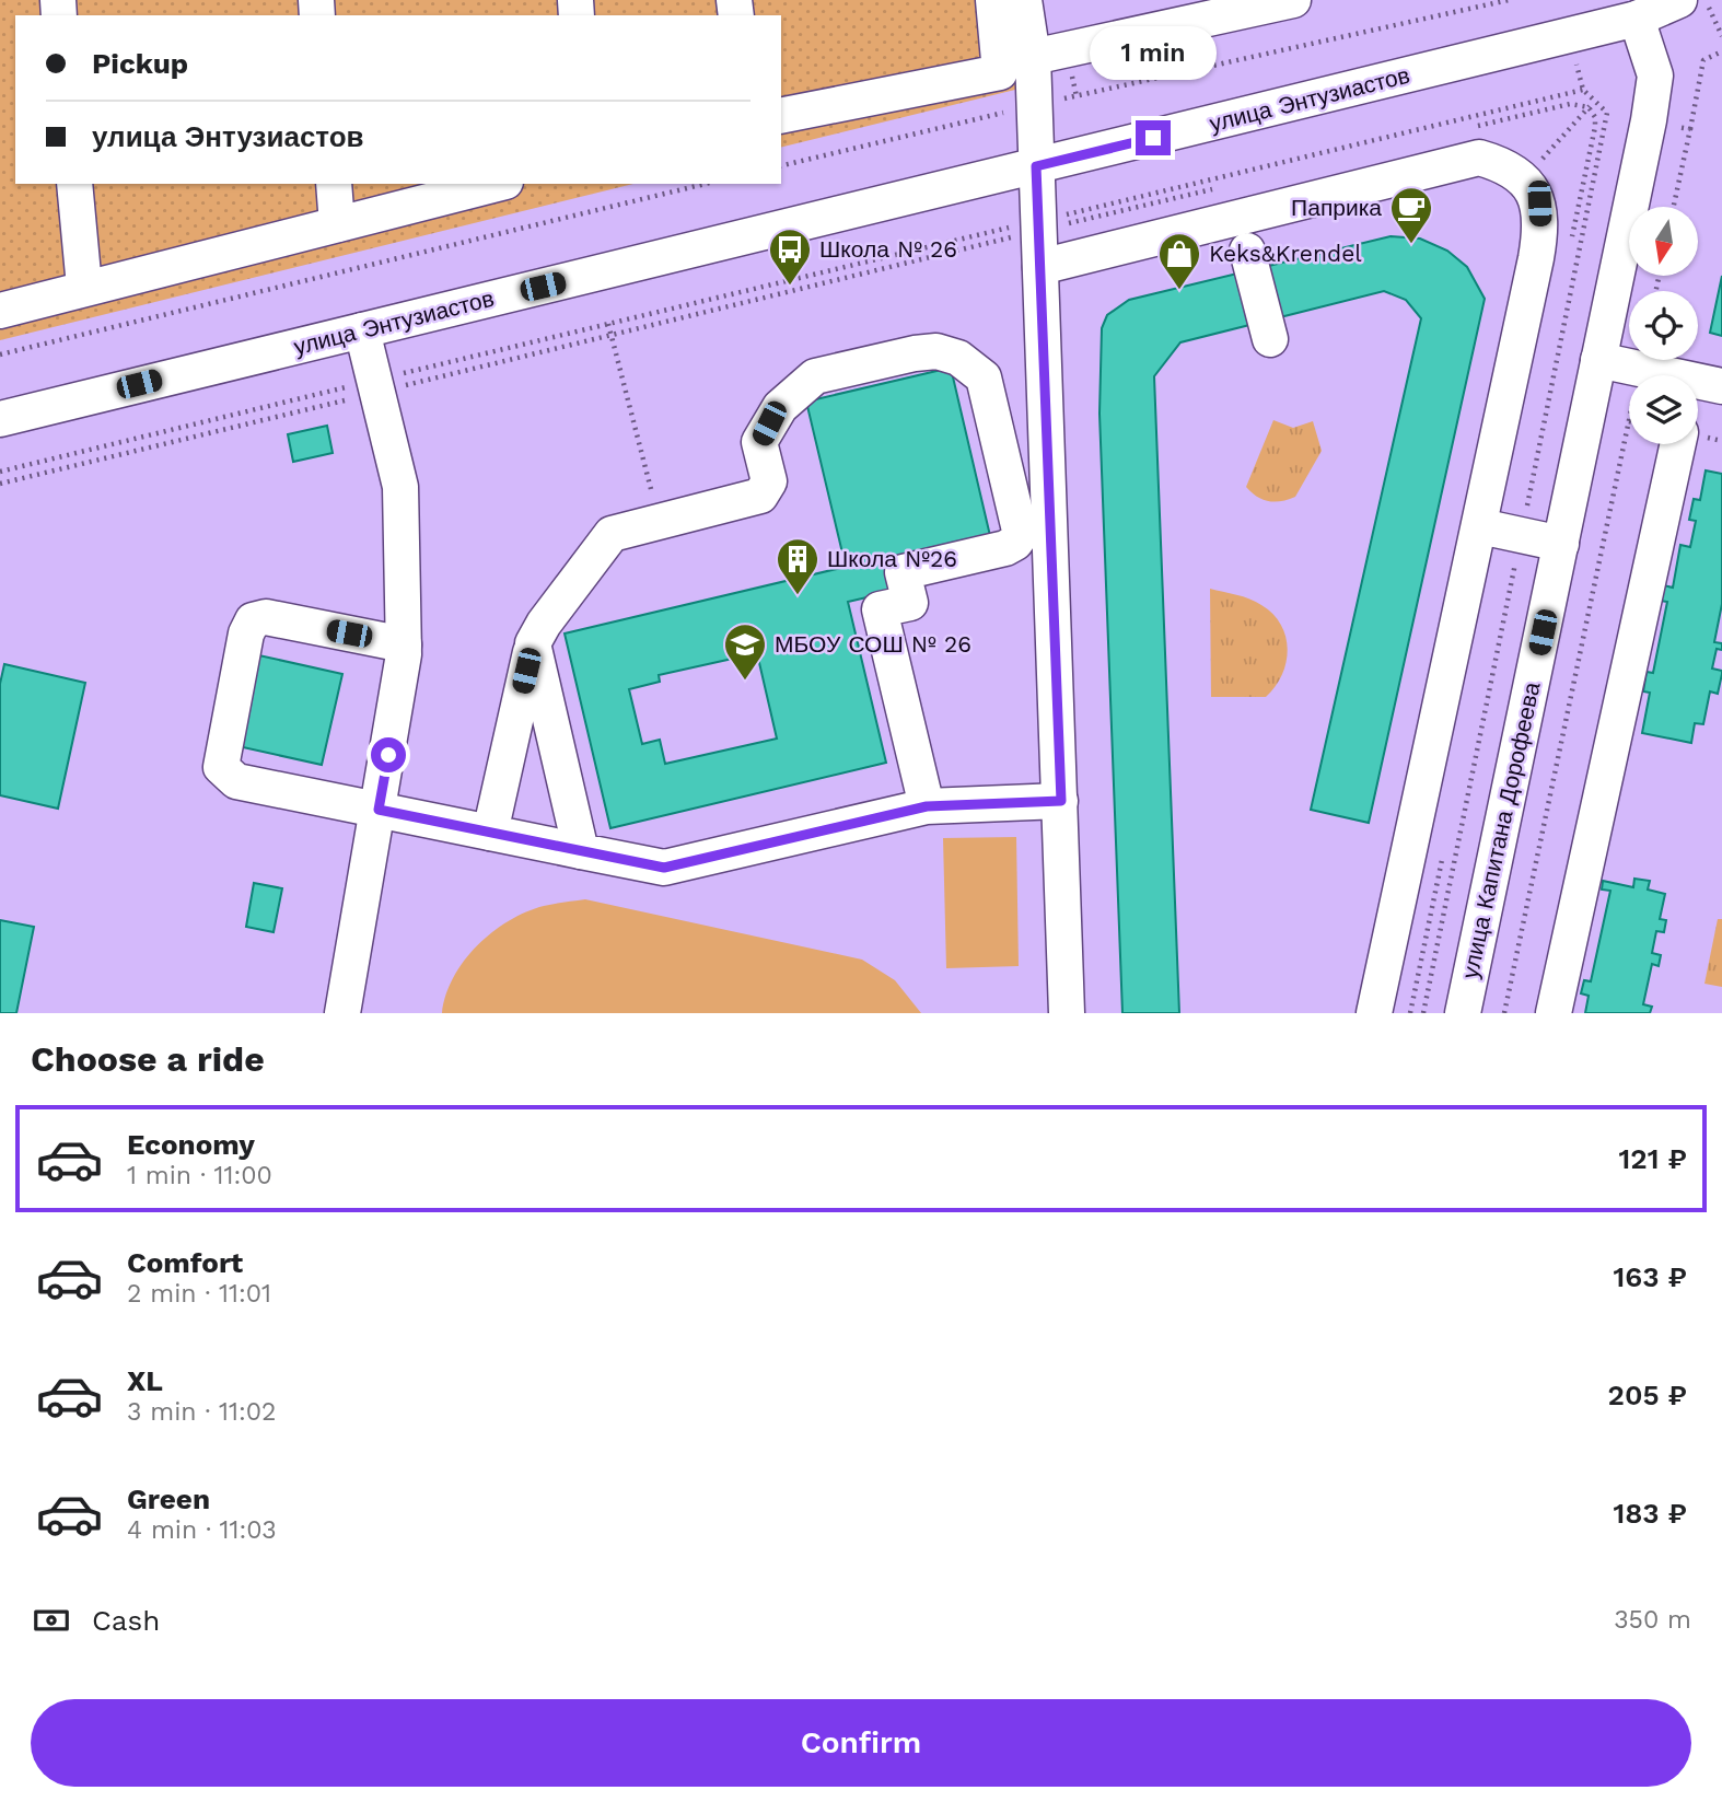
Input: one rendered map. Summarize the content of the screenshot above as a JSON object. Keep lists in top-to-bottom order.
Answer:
{
  "streets": {
    "street": ["улица Энтузиастов", "улица Капитана Дорофеева"]
  },
  "crossings": [
    ["улица Энтузиастов", "улица Капитана Дорофеева"]
  ],
  "places": {
    "cafe": ["Паприка"],
    "bus stop": ["Школа № 26"],
    "shop": ["Keks&Krendel"],
    "building": ["Школа №26"],
    "school or university": ["МБОУ СОШ № 26"]
  },
  "north": "bottom",
  "page": {
    "banner": ["Pickup", "улица Энтузиастов"],
    "bubble": "1 min",
    "heading": "Choose a ride",
    "list": [
      {
        "name": "Economy",
        "note": "1 min · 11:00",
        "value": "121 ₽"
      },
      {
        "name": "Comfort",
        "note": "2 min · 11:01",
        "value": "163 ₽"
      },
      {
        "name": "XL",
        "note": "3 min · 11:02",
        "value": "205 ₽"
      },
      {
        "name": "Green",
        "note": "4 min · 11:03",
        "value": "183 ₽"
      }
    ],
    "pay": ["Cash", "350 m"],
    "buttons": "Confirm"
  }
}
